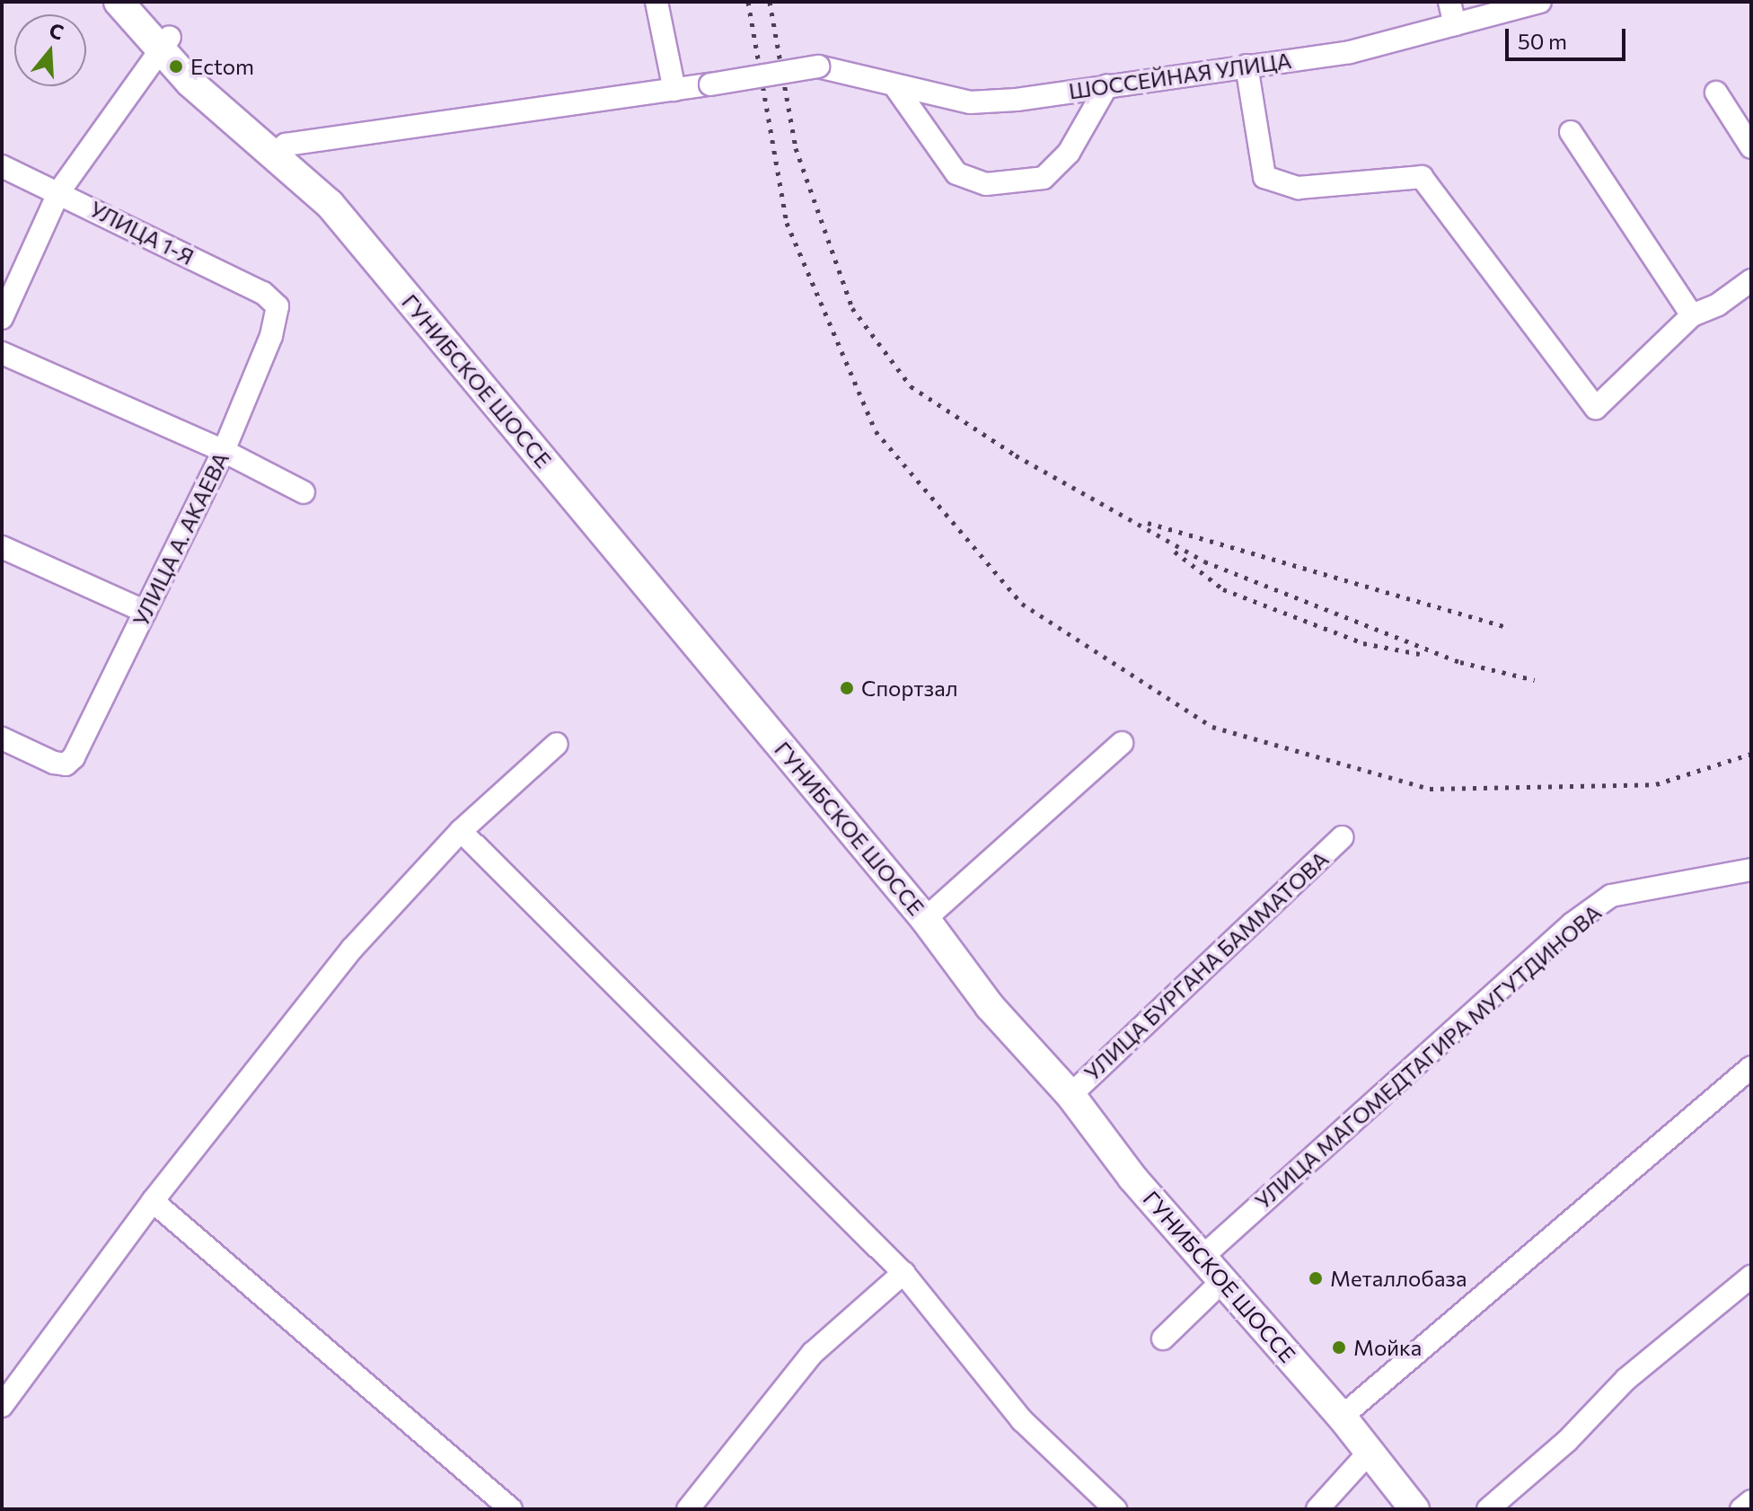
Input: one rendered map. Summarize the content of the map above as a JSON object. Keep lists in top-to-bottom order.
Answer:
{
  "streets": {
    "main road": ["ГУНИБСКОЕ ШОССЕ"],
    "street": [
      "ШОССЕЙНАЯ УЛИЦА",
      "УЛИЦА 1-Я",
      "УЛИЦА А. АКАЕВА",
      "УЛИЦА БУРГАНА БАММАТОВА",
      "УЛИЦА МАГОМЕДТАГИРА МУГУТДИНОВА"
    ]
  },
  "crossings": [
    ["УЛИЦА 1-Я", "УЛИЦА А. АКАЕВА"],
    ["ГУНИБСКОЕ ШОССЕ", "УЛИЦА БУРГАНА БАММАТОВА"],
    ["ГУНИБСКОЕ ШОССЕ", "УЛИЦА МАГОМЕДТАГИРА МУГУТДИНОВА"]
  ],
  "places": [
    "Ectom",
    "Спортзал",
    "Металлобаза",
    "Мойка"
  ],
  "scale_bar": "50 m",
  "north": "top"
}
